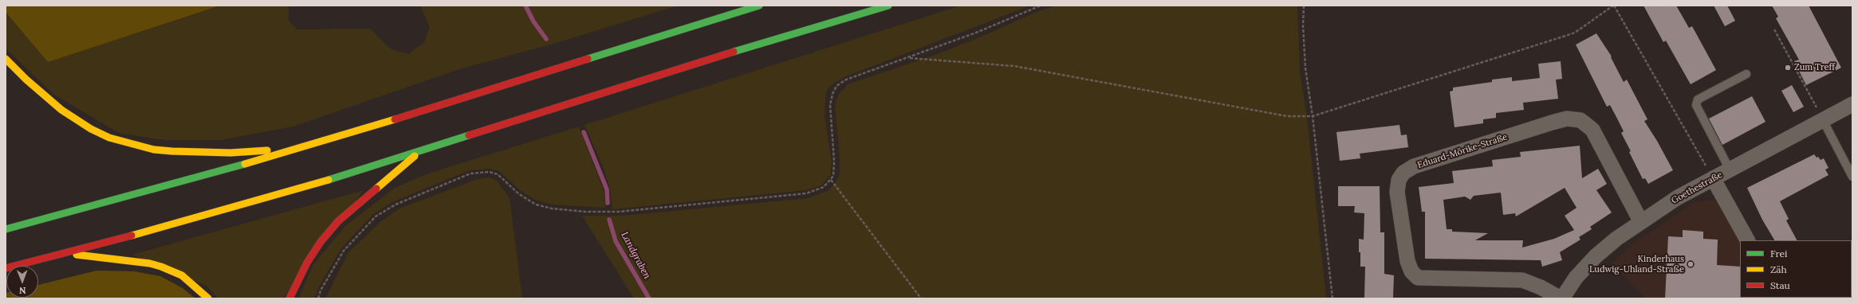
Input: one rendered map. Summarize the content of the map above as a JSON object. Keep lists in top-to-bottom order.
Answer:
{
  "streets": {
    "street": ["Eduard-Mörike-Straße", "Goethestraße"]
  },
  "crossings": [
    ["Eduard-Mörike-Straße", "Goethestraße"]
  ],
  "water": ["Landgraben"],
  "places": ["Zum Treff", "Kinderhaus Ludwig-Uhland-Straße"],
  "legend": ["Frei", "Zäh", "Stau"],
  "north": "bottom"
}
